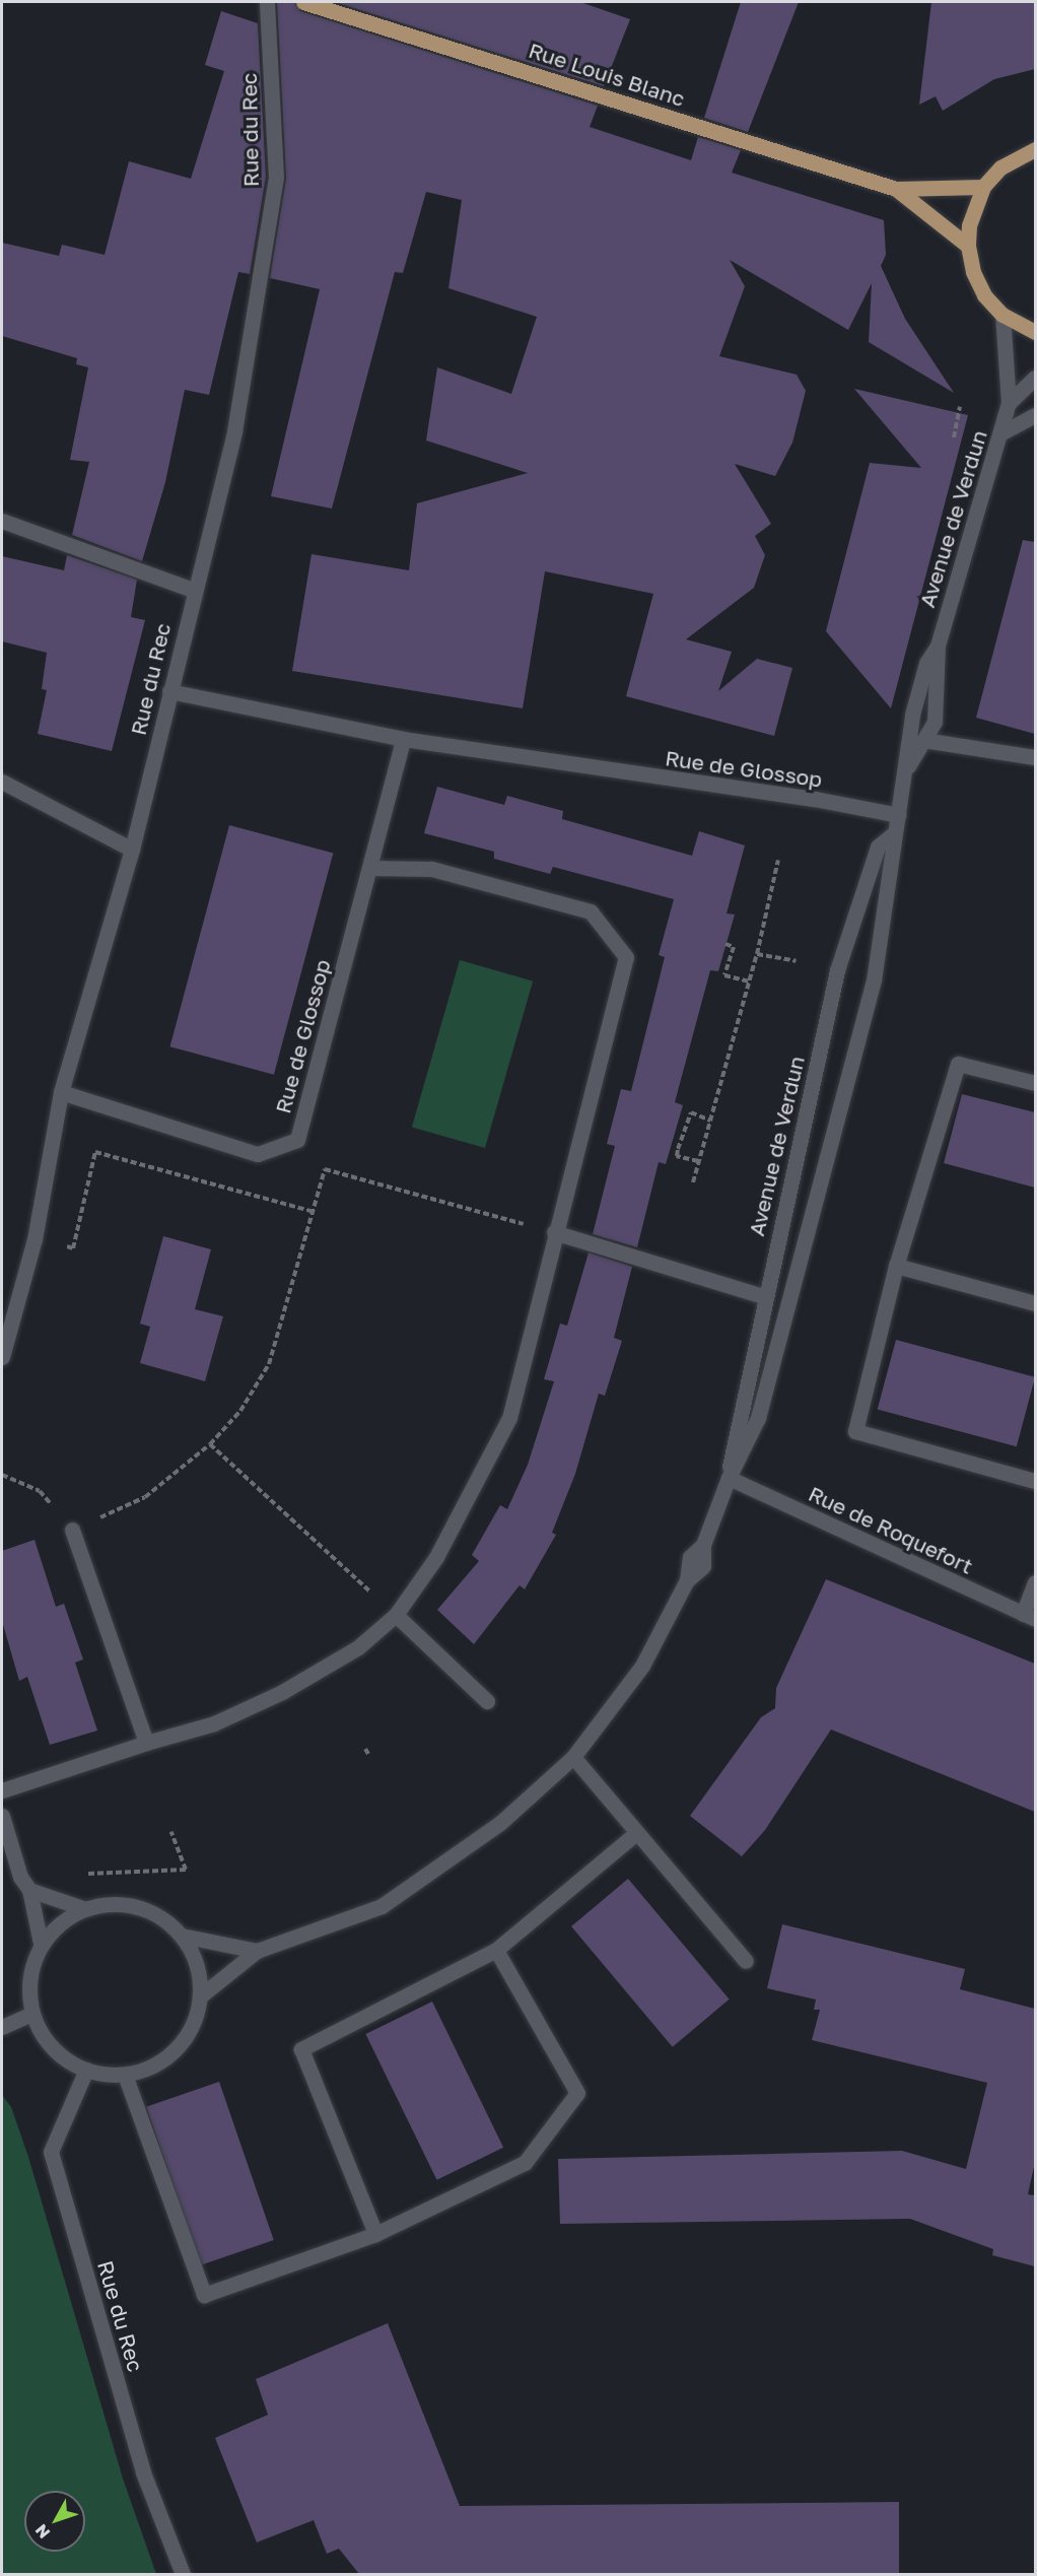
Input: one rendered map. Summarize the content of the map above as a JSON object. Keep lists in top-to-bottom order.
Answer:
{
  "streets": {
    "main road": ["Rue Louis Blanc"],
    "street": [
      "Rue du Rec",
      "Avenue de Verdun",
      "Rue de Glossop",
      "Rue de Roquefort"
    ]
  },
  "crossings": [
    ["Rue du Rec", "Avenue de Verdun"],
    ["Rue du Rec", "Rue de Glossop"],
    ["Avenue de Verdun", "Rue de Glossop"],
    ["Avenue de Verdun", "Rue de Roquefort"]
  ],
  "north": "bottom left"
}
